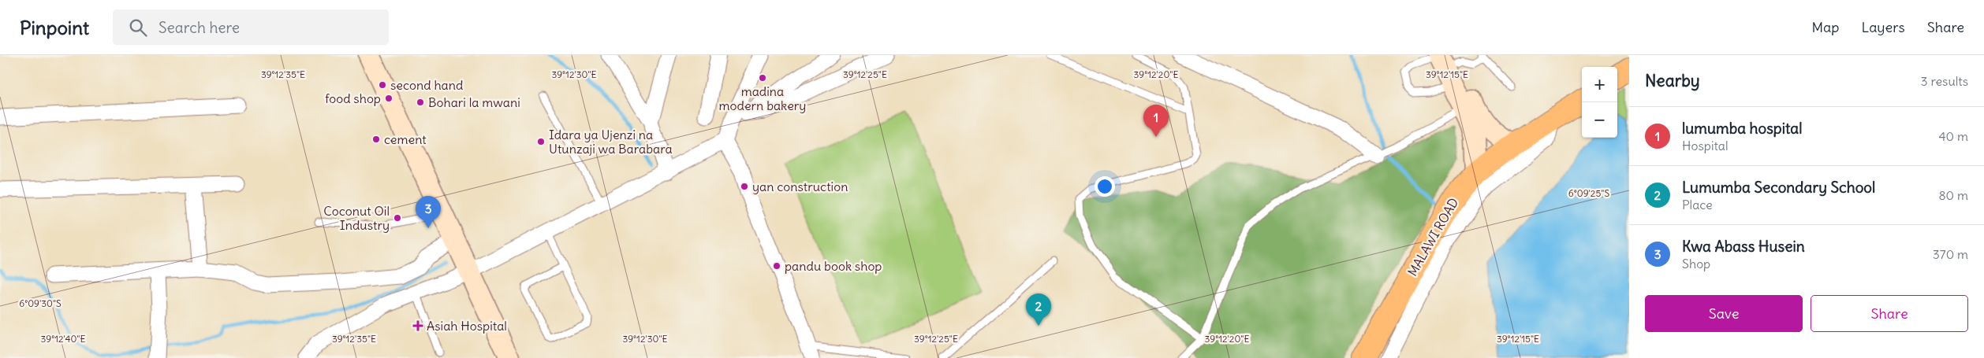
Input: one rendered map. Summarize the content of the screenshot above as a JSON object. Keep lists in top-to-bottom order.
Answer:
{
  "streets": {
    "main road": ["MALAWI ROAD"]
  },
  "places": {
    "other": [
      "madina modern bakery",
      "second hand",
      "food shop",
      "Bohari la mwani",
      "cement",
      "Idara ya Ujenzi na Utunzaji wa Barabara",
      "yan construction",
      "Coconut Oil Industry",
      "pandu book shop"
    ],
    "health": ["Asiah Hospital"]
  },
  "page": {
    "header": "Pinpoint",
    "search": "Search here",
    "nav": ["Map", "Layers", "Share"],
    "heading": ["Nearby", "3 results"],
    "map_buttons": ["+", "−"],
    "pins": ["1", "3", "2"],
    "list": [
      {
        "mark": "1",
        "name": "lumumba hospital",
        "note": "Hospital",
        "value": "40 m"
      },
      {
        "mark": "2",
        "name": "Lumumba Secondary School",
        "note": "Place",
        "value": "80 m"
      },
      {
        "mark": "3",
        "name": "Kwa Abass Husein",
        "note": "Shop",
        "value": "370 m"
      }
    ],
    "buttons": ["Save", "Share"]
  },
  "coordinates": [
    "39°12'15\"E",
    "39°12'35\"E",
    "39°12'30\"E",
    "39°12'25\"E",
    "39°12'20\"E",
    "6°09'25\"S",
    "6°09'30\"S",
    "39°12'40\"E"
  ]
}
